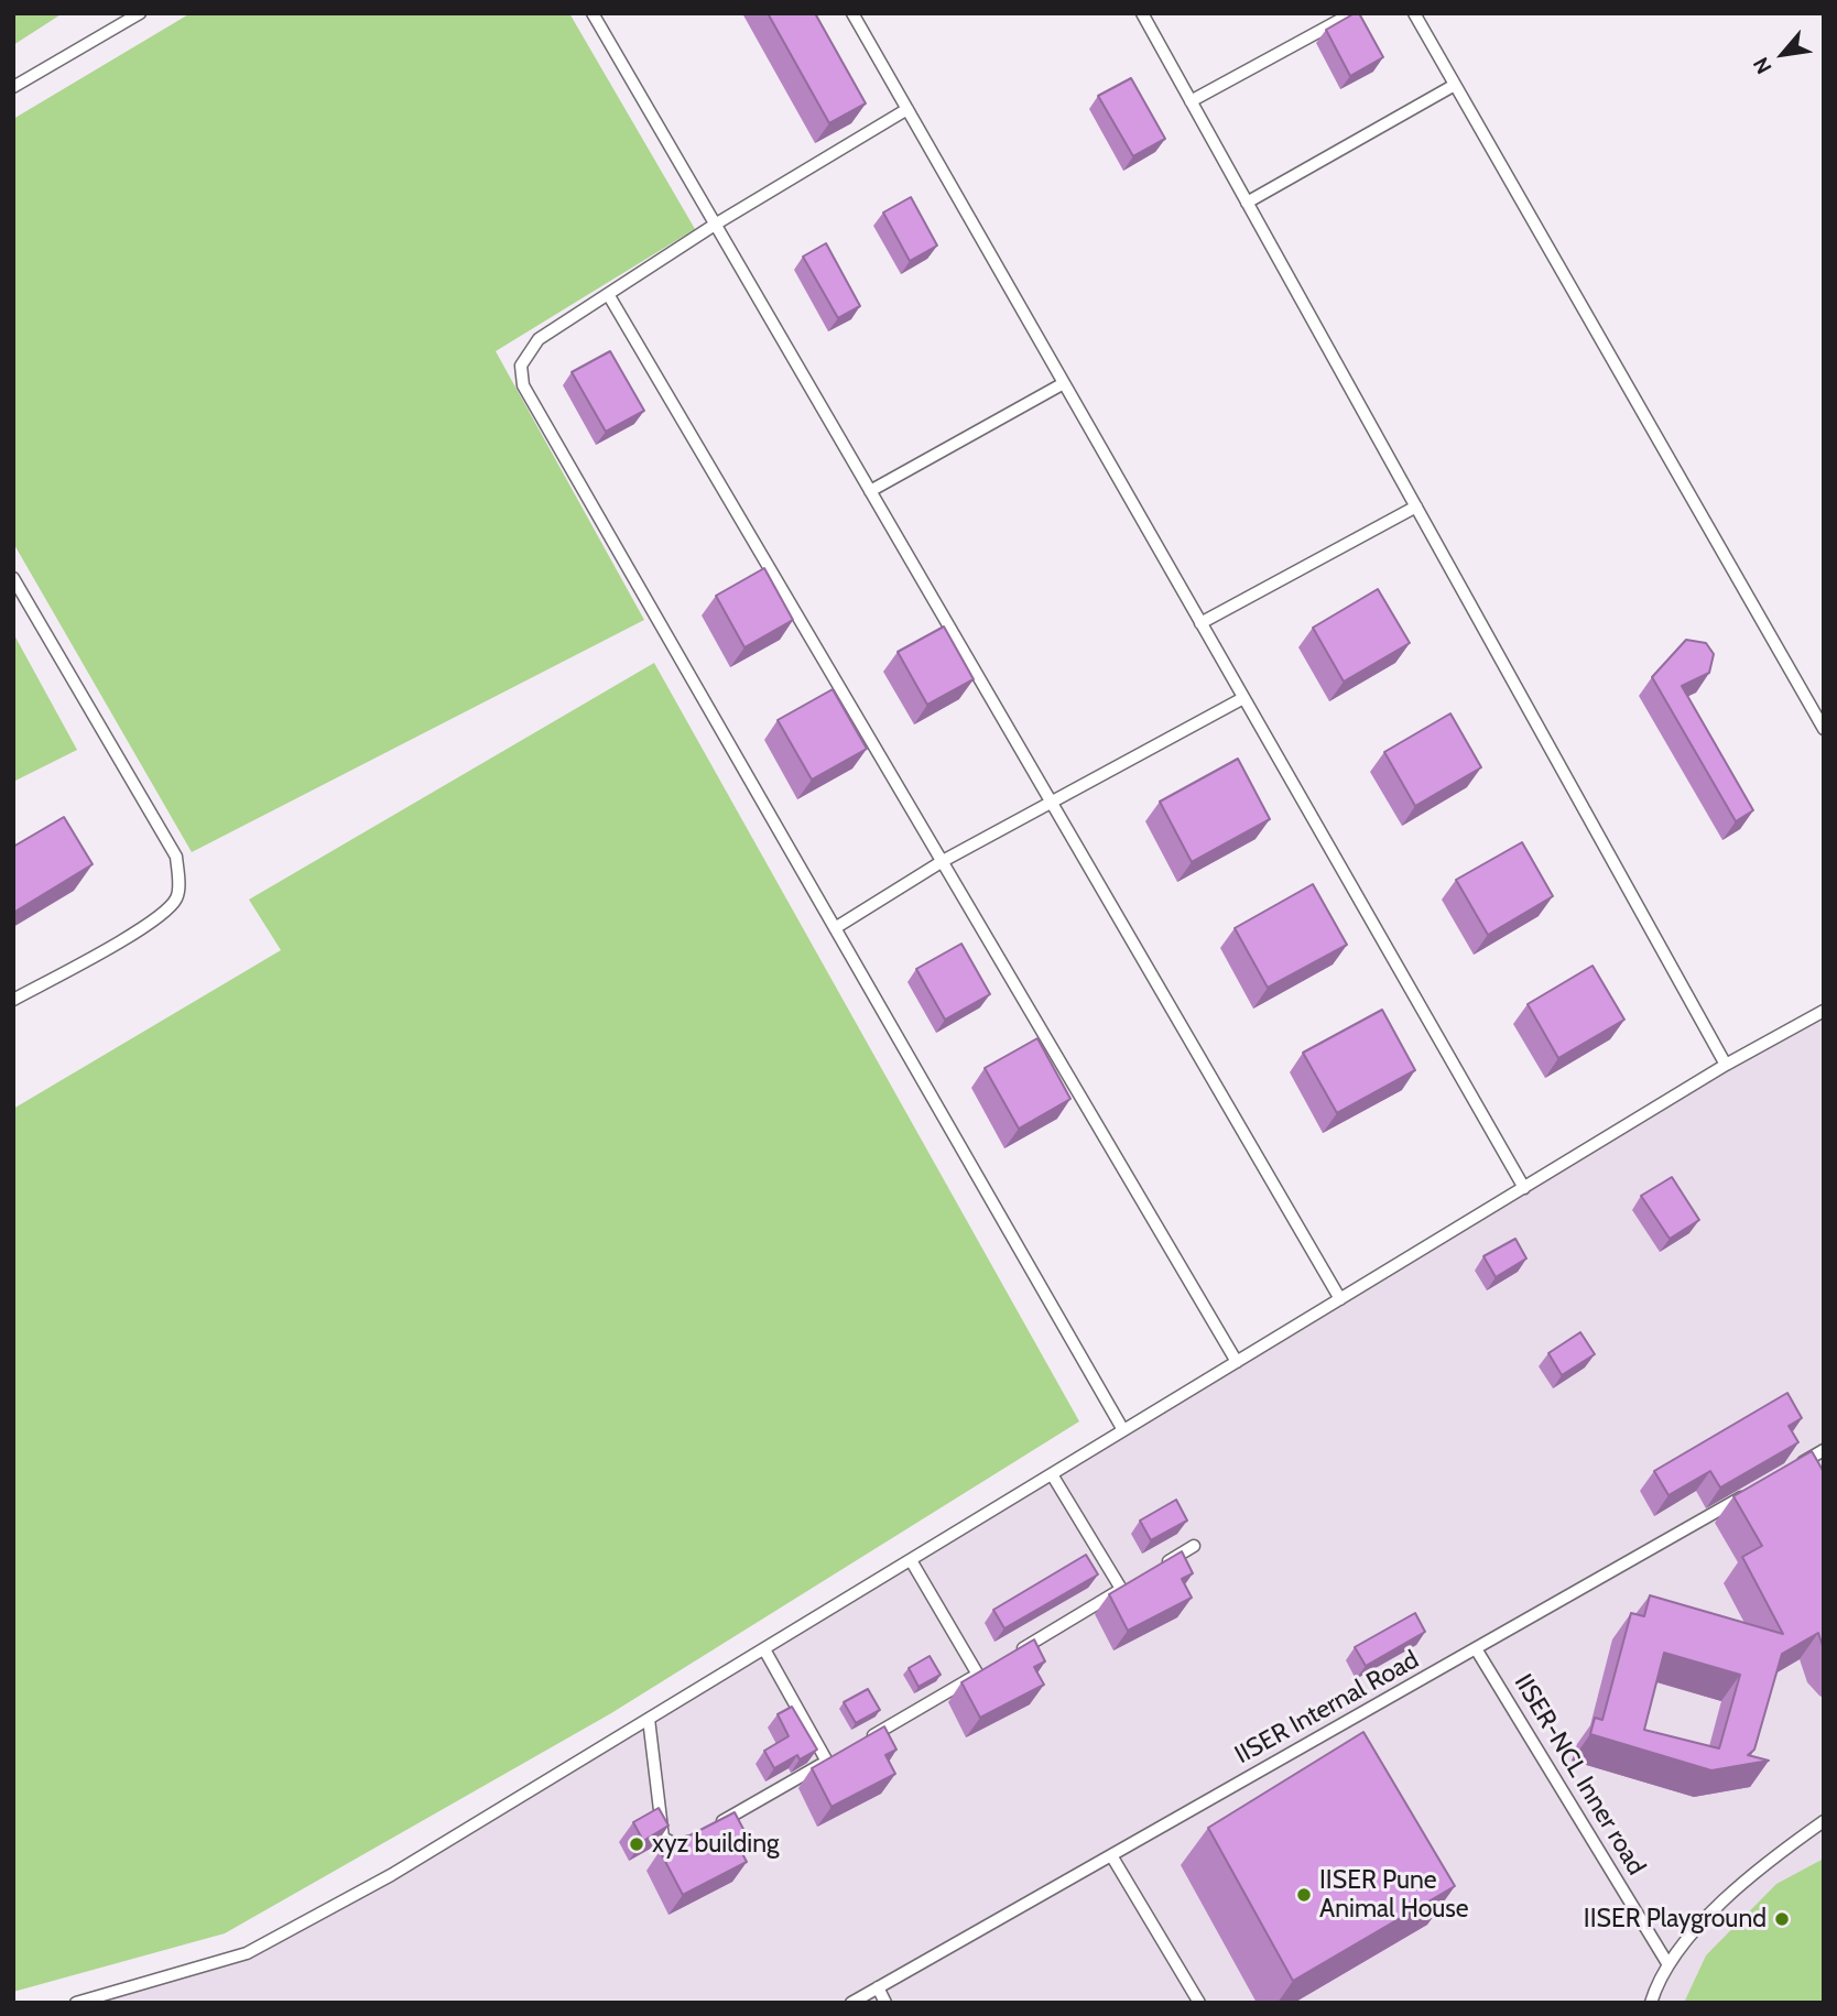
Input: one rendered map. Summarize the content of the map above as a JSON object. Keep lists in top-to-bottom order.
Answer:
{
  "streets": {
    "lane": ["IISER Internal Road", "IISER-NCL Inner road"]
  },
  "crossings": [
    ["IISER Internal Road", "IISER-NCL Inner road"]
  ],
  "places": ["xyz building", "IISER Pune Animal House", "IISER Playground"],
  "north": "bottom left"
}
